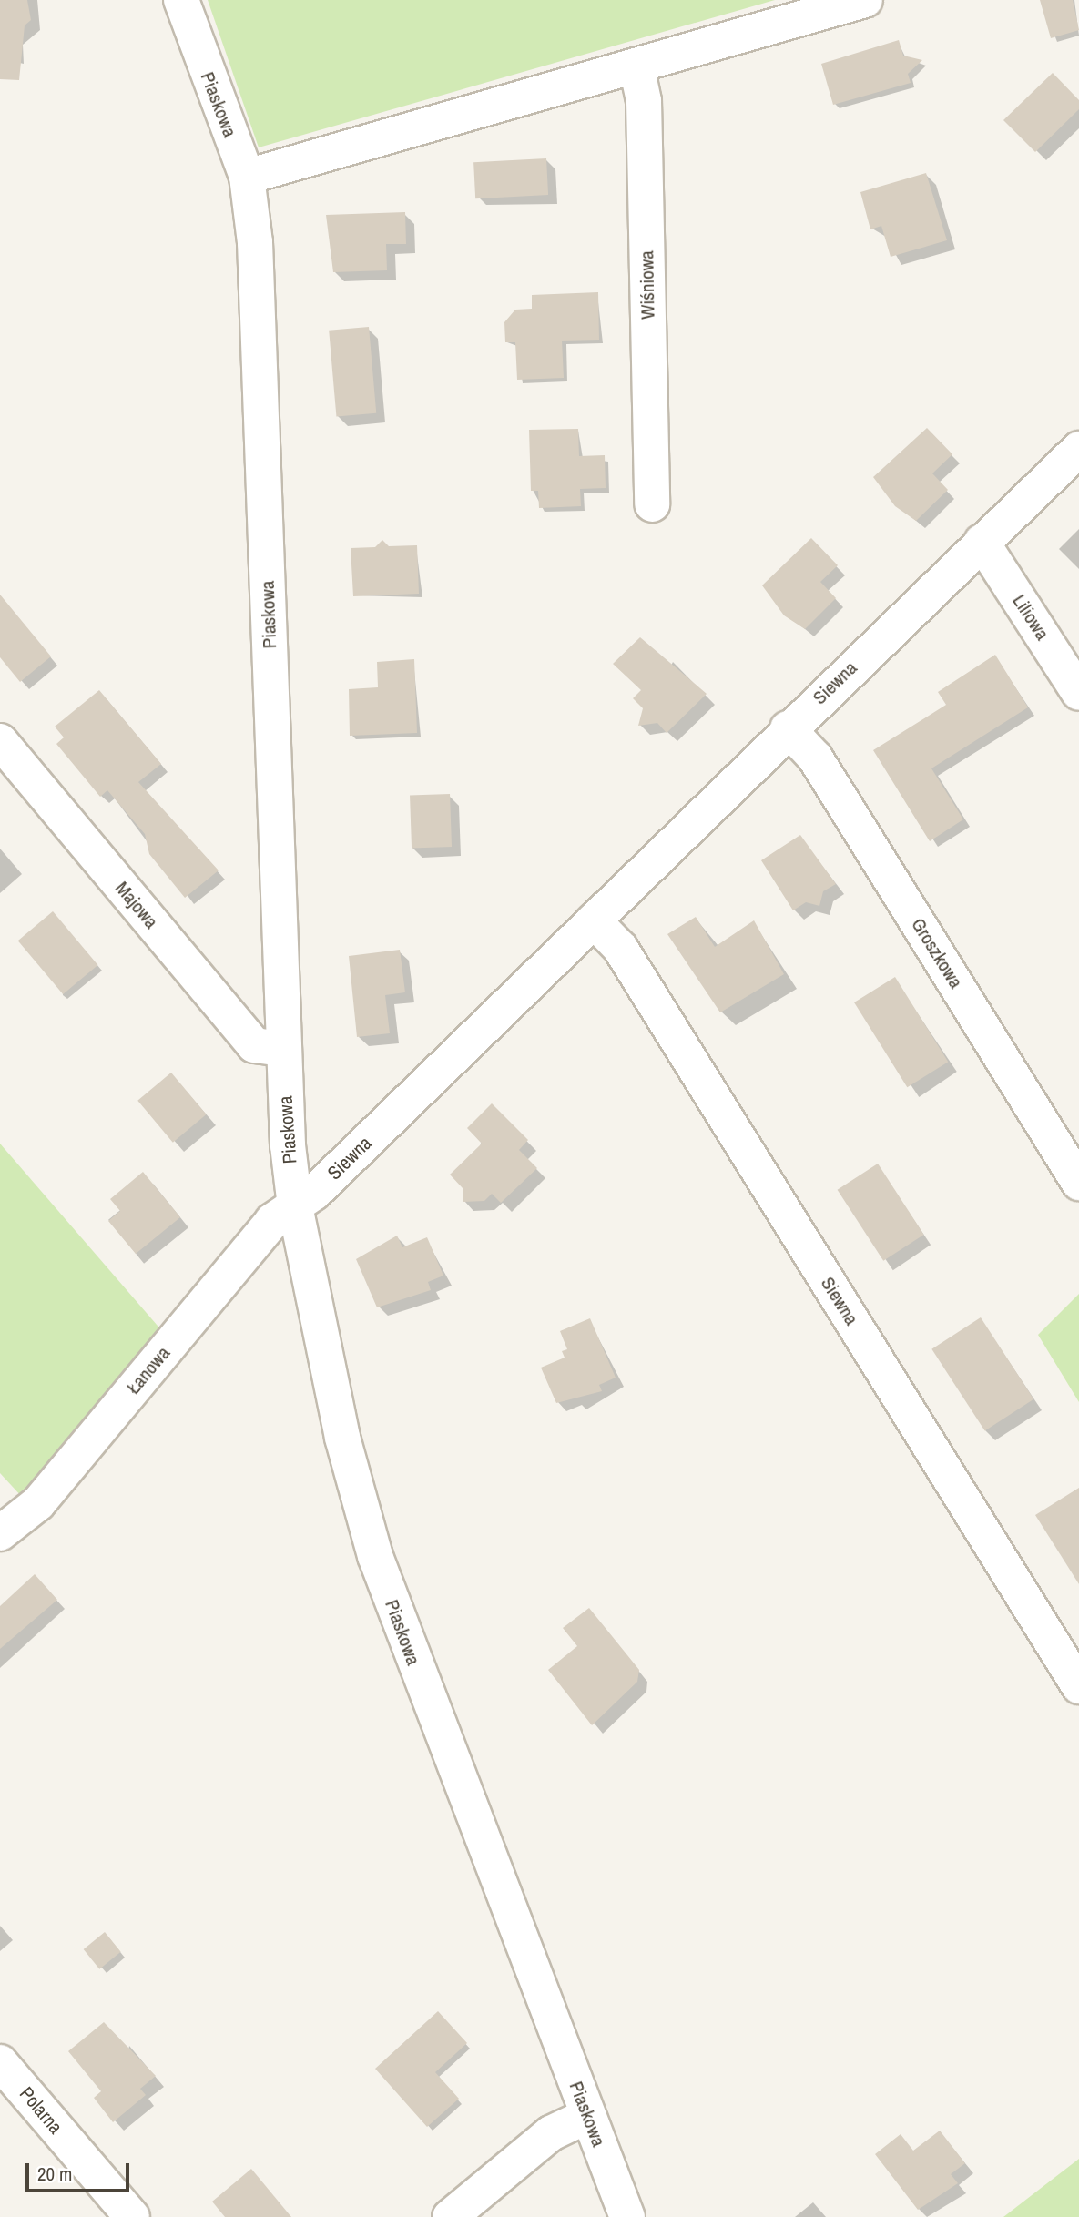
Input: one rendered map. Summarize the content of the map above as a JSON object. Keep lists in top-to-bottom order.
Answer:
{
  "streets": {
    "street": [
      "Piaskowa",
      "Wiśniowa",
      "Liliowa",
      "Siewna",
      "Majowa",
      "Groszkowa",
      "Łanowa",
      "Polarna"
    ]
  },
  "crossings": [
    ["Piaskowa", "Siewna"],
    ["Piaskowa", "Majowa"],
    ["Piaskowa", "Łanowa"],
    ["Liliowa", "Siewna"],
    ["Siewna", "Groszkowa"],
    ["Siewna", "Łanowa"]
  ],
  "scale_bar": "20 m"
}
